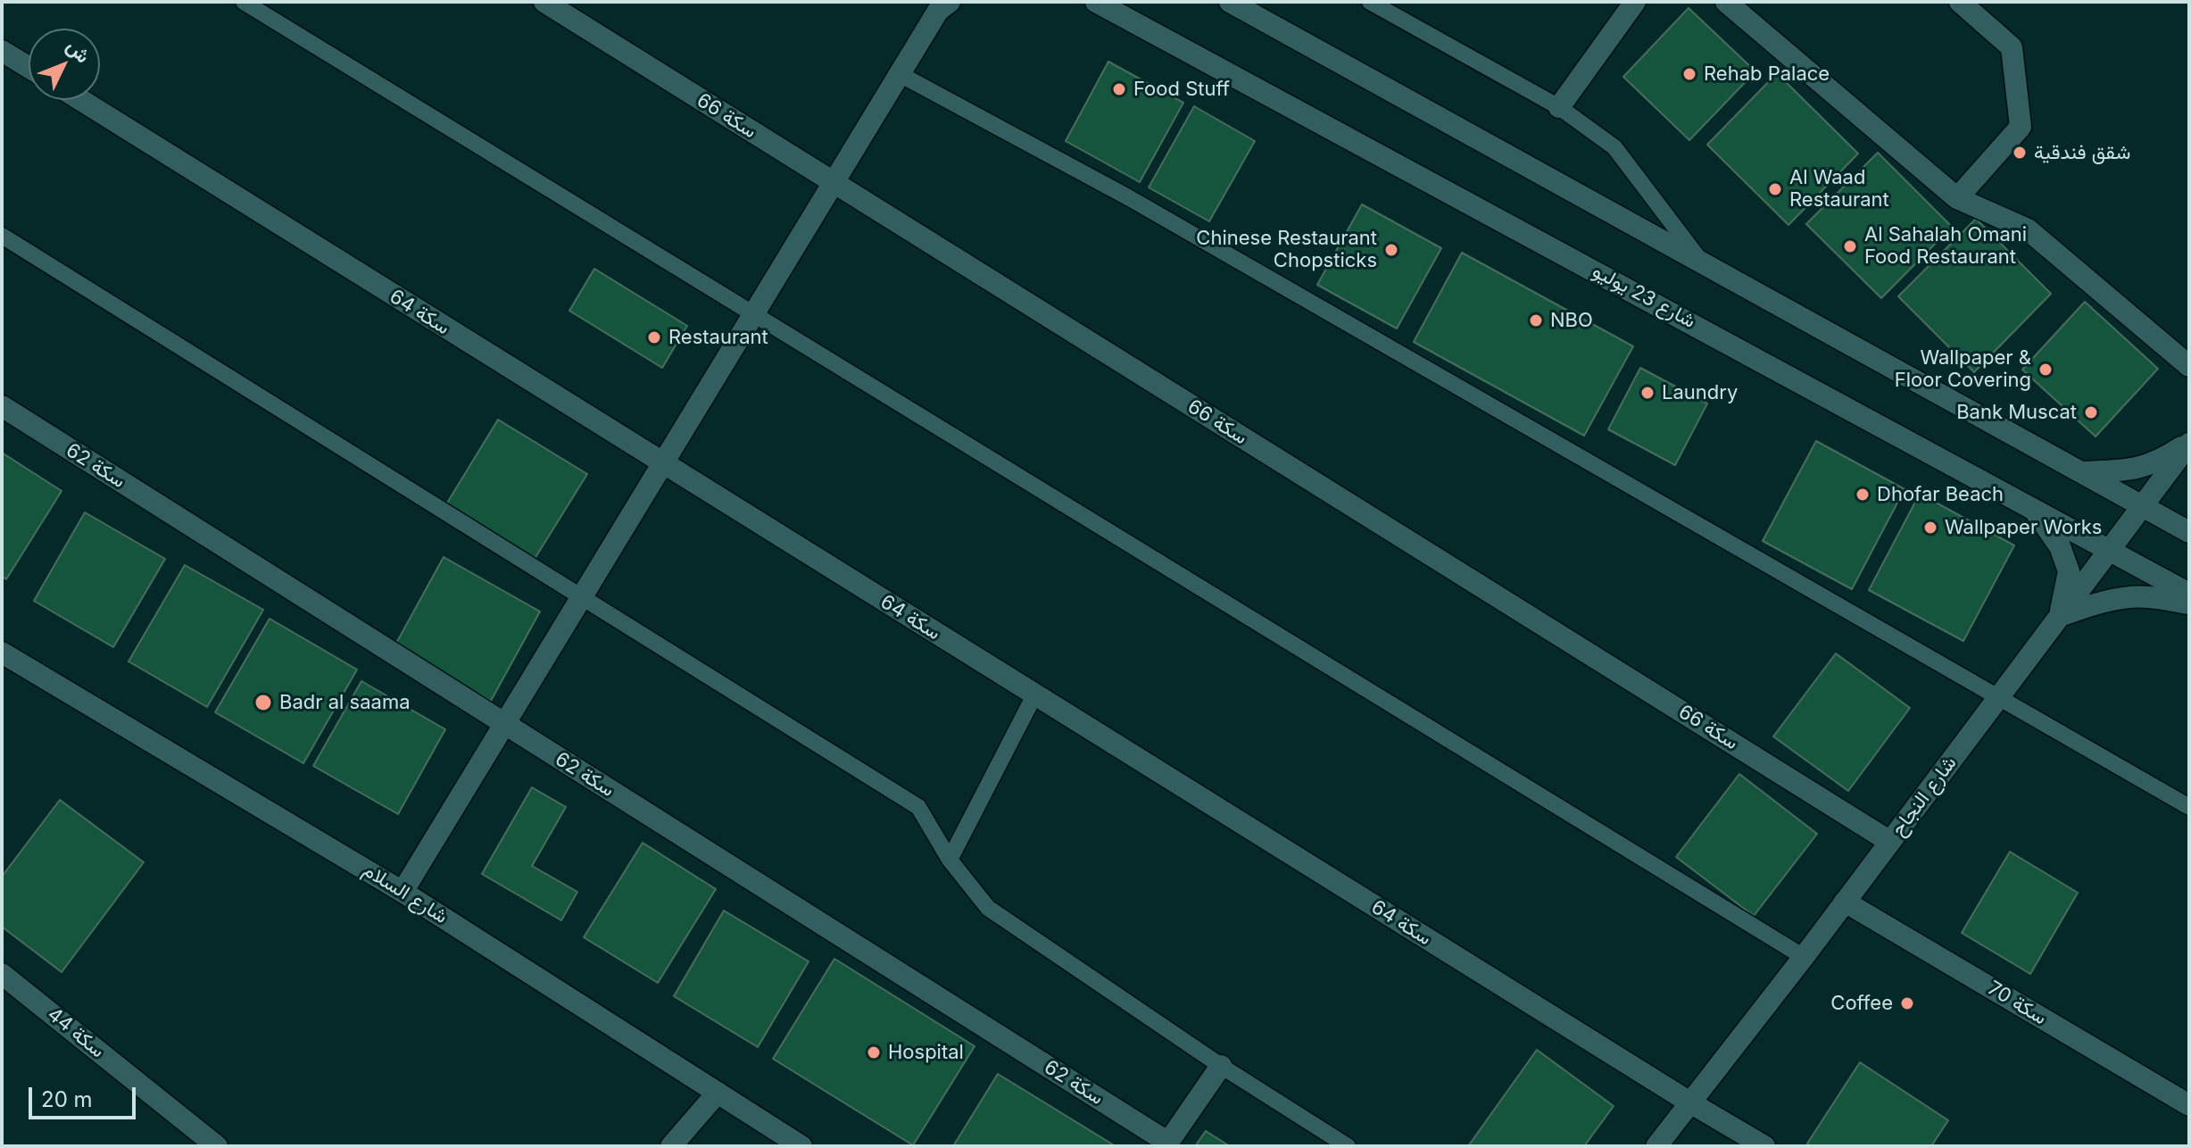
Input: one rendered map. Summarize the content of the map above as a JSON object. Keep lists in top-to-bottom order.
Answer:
{
  "streets": {
    "street": [
      "سكة 66",
      "شارع 23 يوليو",
      "سكة 64",
      "سكة 62",
      "شارع النجاح",
      "شارع السلام",
      "سكة 70",
      "سكة 44"
    ]
  },
  "crossings": [
    ["سكة 66", "شارع النجاح"],
    ["شارع 23 يوليو", "شارع النجاح"],
    ["سكة 64", "شارع النجاح"],
    ["شارع النجاح", "سكة 70"]
  ],
  "places": [
    "Rehab Palace",
    "Food Stuff",
    "شقق فندقية",
    "Al Waad Restaurant",
    "Al Sahalah Omani Food Restaurant",
    "Chinese Restaurant Chopsticks",
    "NBO",
    "Restaurant",
    "Wallpaper & Floor Covering",
    "Laundry",
    "Bank Muscat",
    "Dhofar Beach",
    "Wallpaper Works",
    "Badr al saama",
    "Coffee",
    "Hospital"
  ],
  "scale_bar": "20 m",
  "north": "top right"
}
